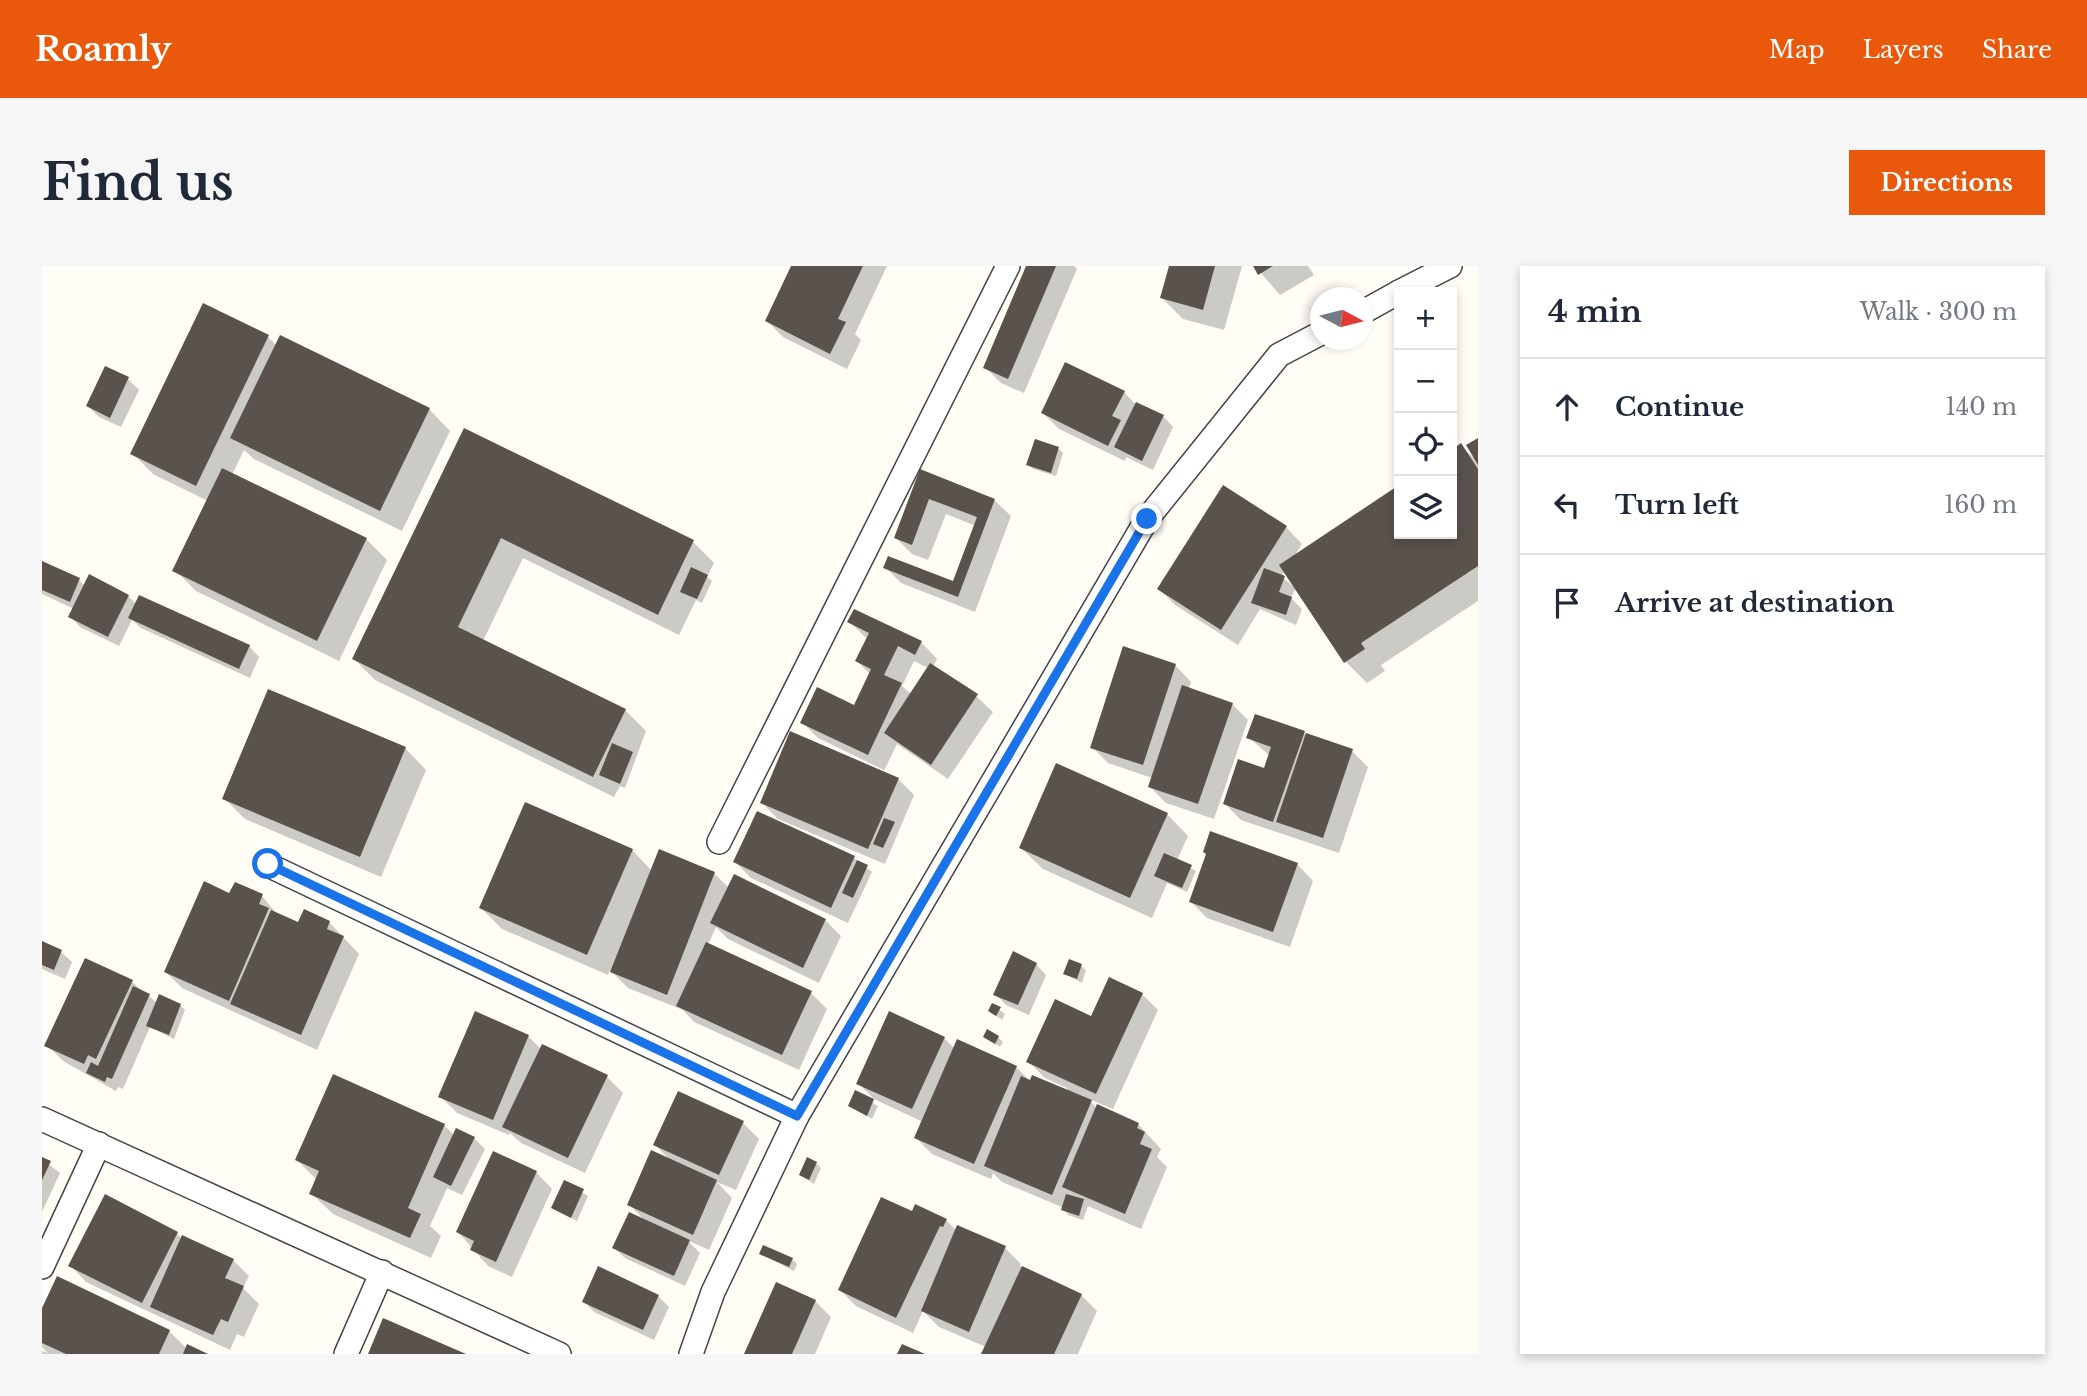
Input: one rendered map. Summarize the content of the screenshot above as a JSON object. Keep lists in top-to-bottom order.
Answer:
{
  "north": "right",
  "page": {
    "header": "Roamly",
    "nav": ["Map", "Layers", "Share"],
    "buttons": "Directions",
    "title": "Find us",
    "heading": ["4 min", "Walk · 300 m"],
    "map_buttons": ["+", "−"],
    "list": [
      ["Continue", "140 m"],
      ["Turn left", "160 m"],
      "Arrive at destination"
    ]
  }
}
